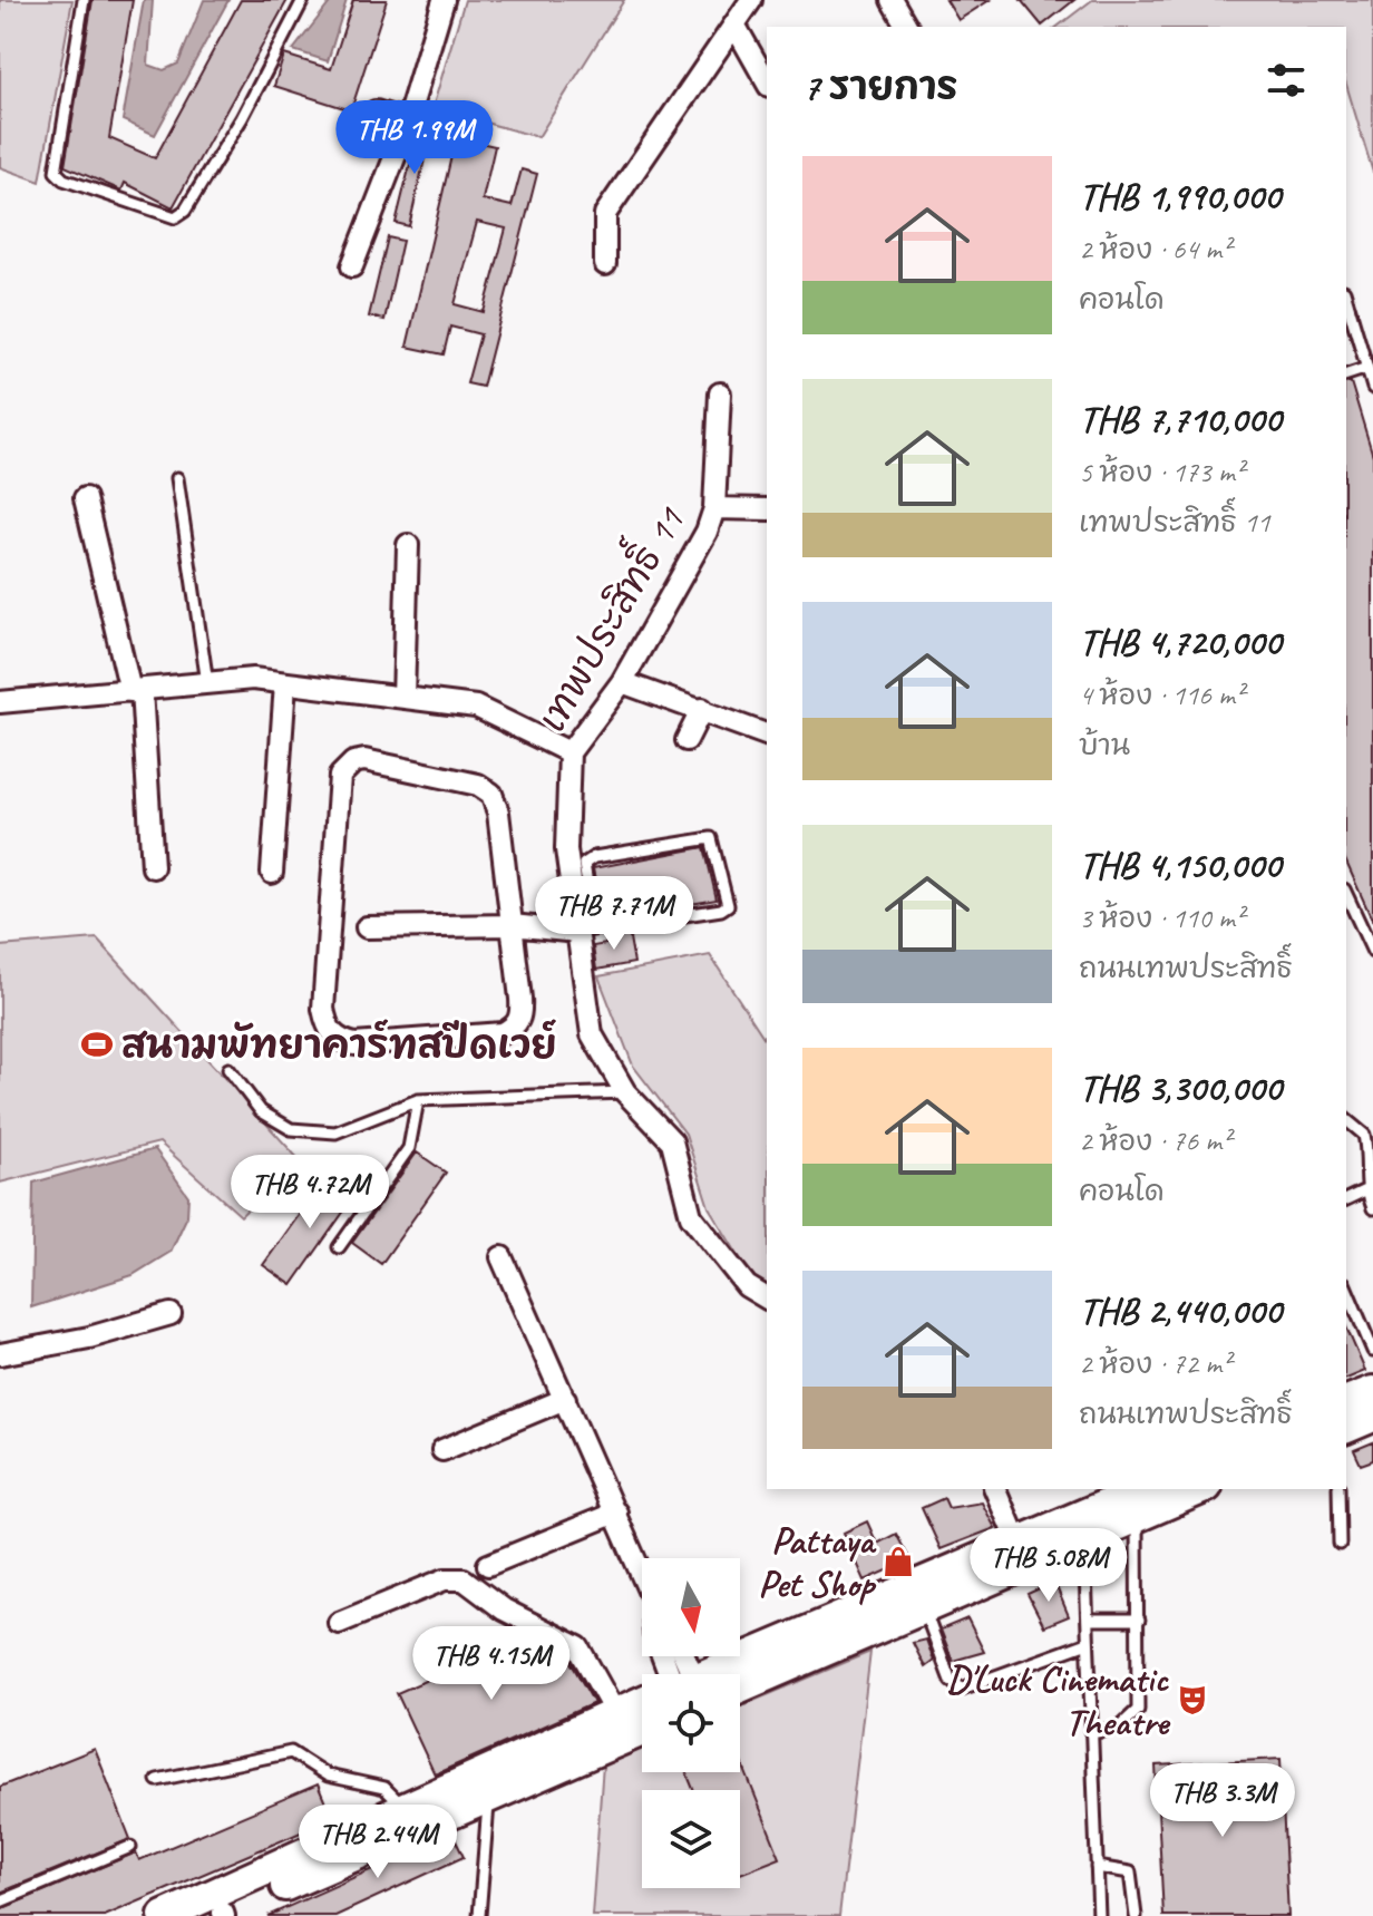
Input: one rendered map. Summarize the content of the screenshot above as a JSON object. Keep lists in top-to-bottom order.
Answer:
{
  "streets": {
    "street": ["เทพประสิทธิ์ 11"]
  },
  "places": {
    "sports": ["สนามพัทยาคาร์ทสปีดเวย์"],
    "shop": ["Pattaya Pet Shop"],
    "theatre": ["D'Luck Cinematic Theatre"]
  },
  "north": "bottom",
  "page": {
    "heading": "7 รายการ",
    "price": [
      "THB 1.99M",
      "THB 7.71M",
      "THB 4.72M",
      "THB 5.08M",
      "THB 4.15M",
      "THB 3.3M",
      "THB 2.44M"
    ],
    "list": [
      {
        "name": "THB 1,990,000",
        "note": "2 ห้อง · 64 m² · คอนโด"
      },
      {
        "name": "THB 7,710,000",
        "note": "5 ห้อง · 173 m² · เทพประสิทธิ์ 11"
      },
      {
        "name": "THB 4,720,000",
        "note": "4 ห้อง · 116 m² · บ้าน"
      },
      {
        "name": "THB 4,150,000",
        "note": "3 ห้อง · 110 m² · ถนนเทพประสิทธิ์"
      },
      {
        "name": "THB 3,300,000",
        "note": "2 ห้อง · 76 m² · คอนโด"
      },
      {
        "name": "THB 2,440,000",
        "note": "2 ห้อง · 72 m² · ถนนเทพประสิทธิ์"
      }
    ]
  }
}
